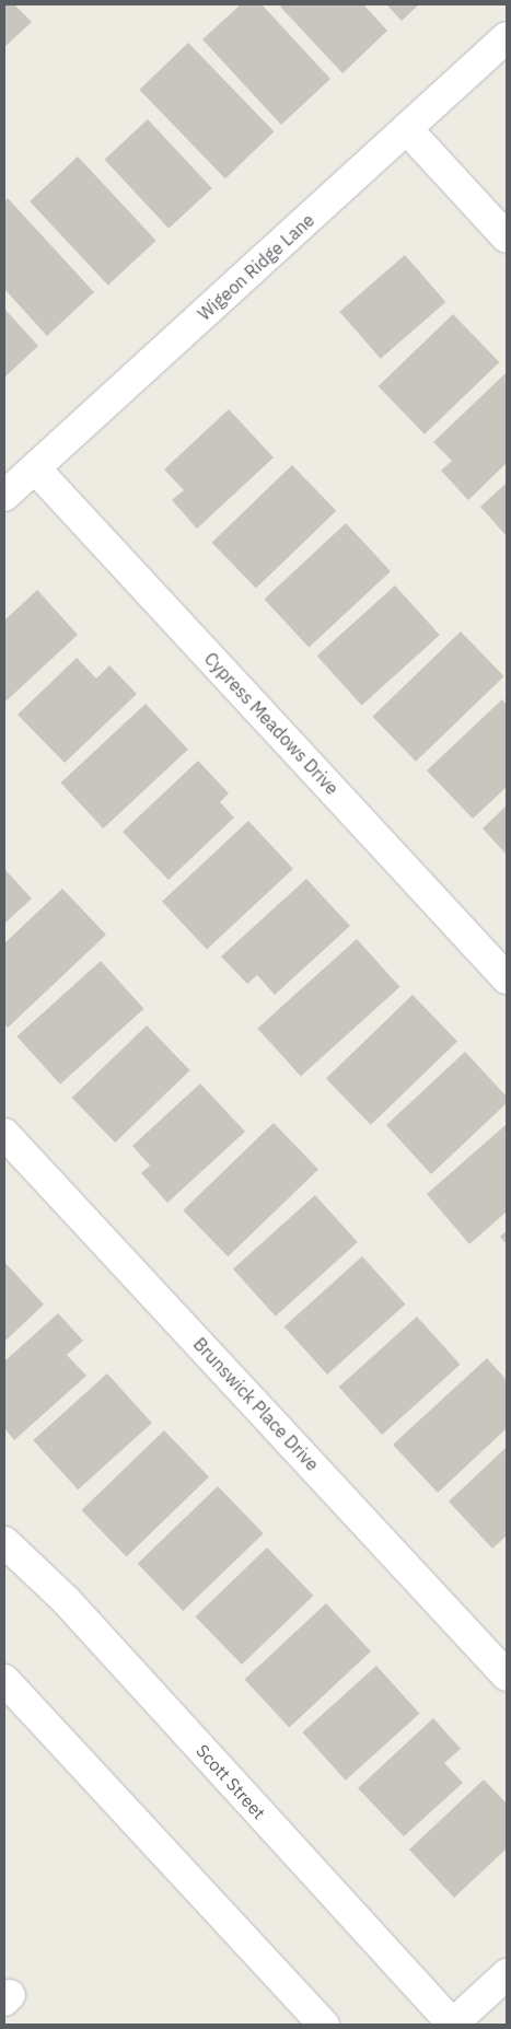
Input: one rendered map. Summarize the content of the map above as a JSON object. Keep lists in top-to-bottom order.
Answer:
{
  "streets": {
    "street": [
      "Wigeon Ridge Lane",
      "Cypress Meadows Drive",
      "Brunswick Place Drive",
      "Scott Street"
    ]
  },
  "crossings": [
    ["Wigeon Ridge Lane", "Cypress Meadows Drive"]
  ]
}
